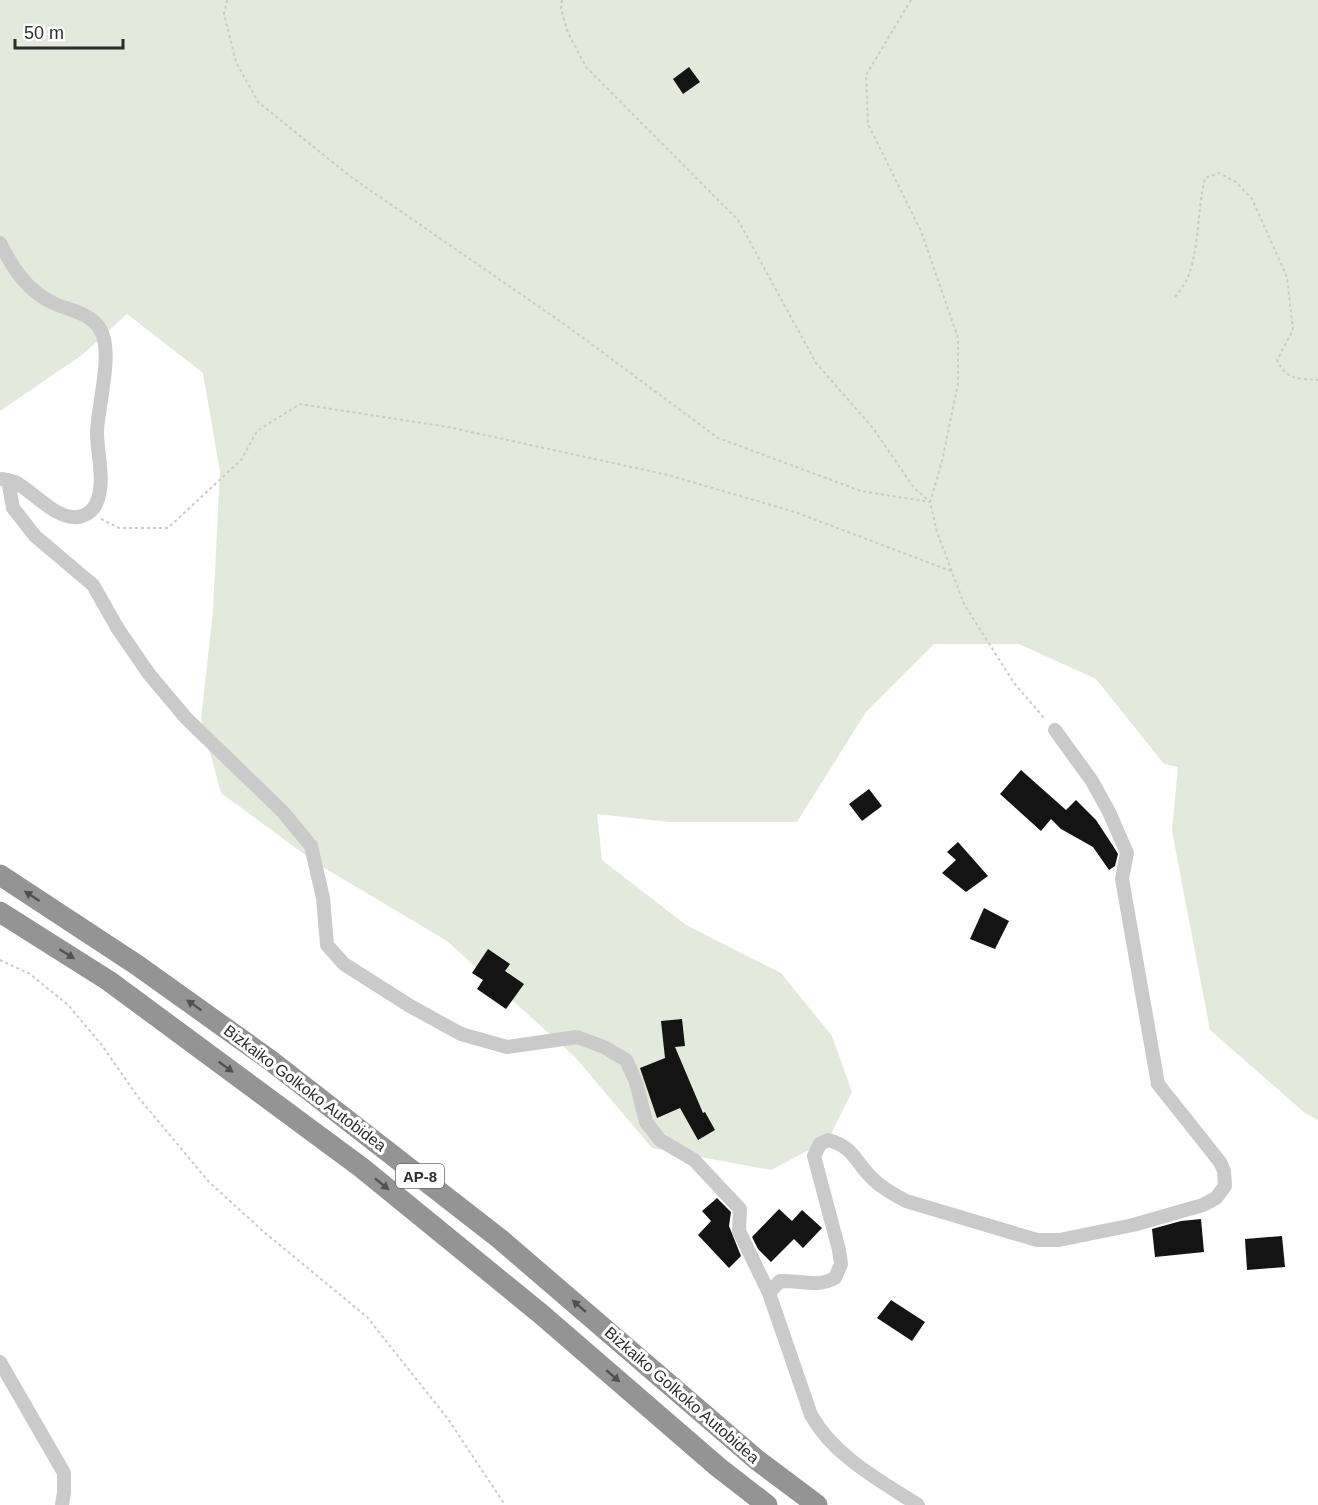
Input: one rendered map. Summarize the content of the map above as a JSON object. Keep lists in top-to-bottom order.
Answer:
{
  "streets": {
    "highway": ["Bizkaiko Golkoko Autobidea", "AP-8"]
  },
  "scale_bar": "50 m"
}
